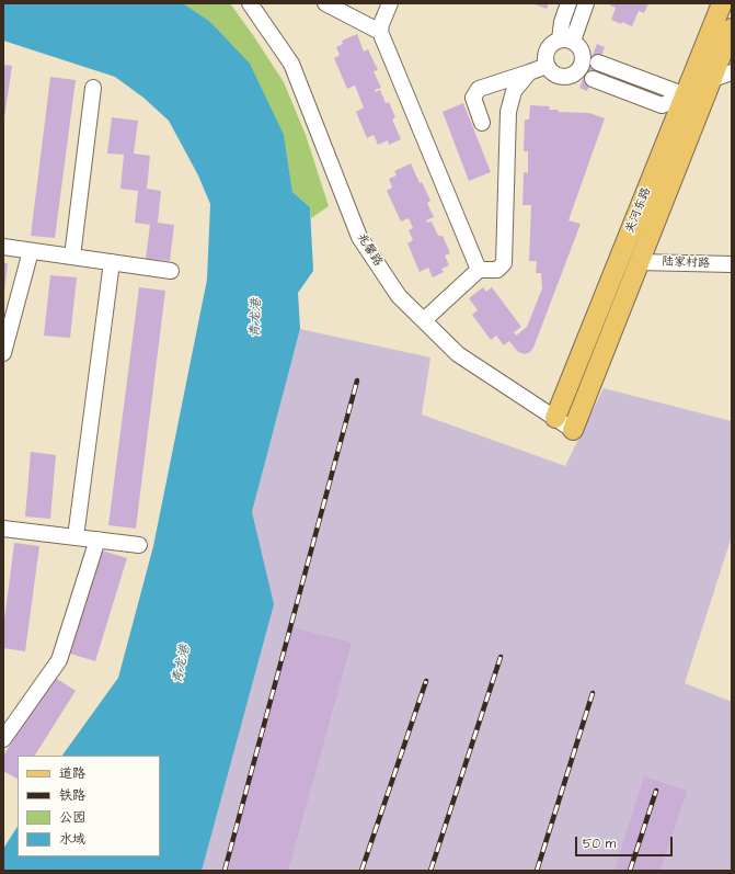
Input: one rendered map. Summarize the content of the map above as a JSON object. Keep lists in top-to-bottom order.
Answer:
{
  "streets": {
    "main road": ["关河东路"],
    "street": ["兆馨路", "陆家村路"]
  },
  "crossings": [
    ["关河东路", "兆馨路"],
    ["关河东路", "陆家村路"]
  ],
  "water": ["青龙港"],
  "legend": [
    "道路",
    "铁路",
    "公园",
    "水域"
  ],
  "scale_bar": "50 m"
}
